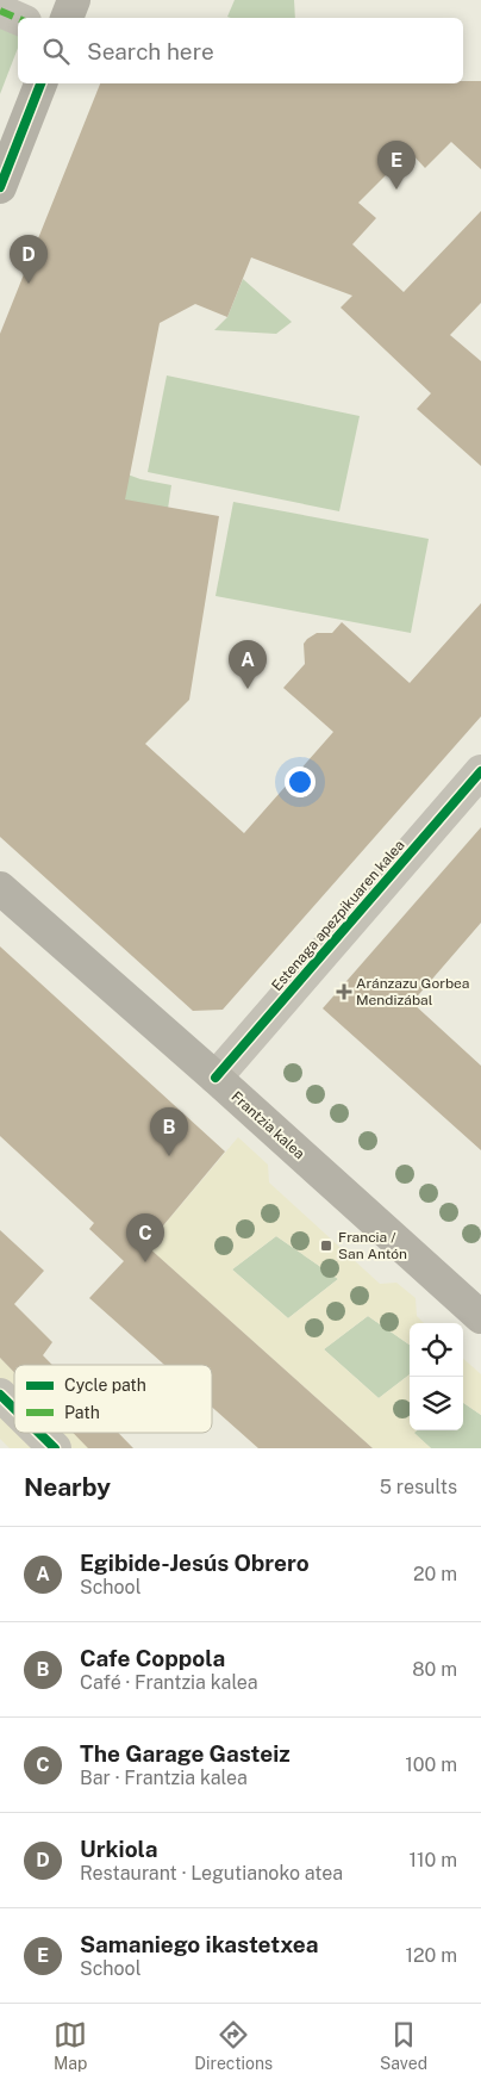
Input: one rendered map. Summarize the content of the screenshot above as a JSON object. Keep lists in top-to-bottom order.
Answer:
{
  "streets": {
    "main road": ["Frantzia kalea"],
    "street": ["Estenaga apezpikuaren kalea"]
  },
  "crossings": [
    ["Estenaga apezpikuaren kalea", "Frantzia kalea"]
  ],
  "places": {
    "health": ["Aránzazu Gorbea Mendizábal"],
    "transit": ["Francia / San Antón"]
  },
  "legend": ["Cycle path", "Path"],
  "page": {
    "search": "Search here",
    "pins": [
      "E",
      "D",
      "A",
      "B",
      "C"
    ],
    "heading": ["Nearby", "5 results"],
    "list": [
      {
        "mark": "A",
        "name": "Egibide-Jesús Obrero",
        "note": "School",
        "value": "20 m"
      },
      {
        "mark": "B",
        "name": "Cafe Coppola",
        "note": "Café · Frantzia kalea",
        "value": "80 m"
      },
      {
        "mark": "C",
        "name": "The Garage Gasteiz",
        "note": "Bar · Frantzia kalea",
        "value": "100 m"
      },
      {
        "mark": "D",
        "name": "Urkiola",
        "note": "Restaurant · Legutianoko atea",
        "value": "110 m"
      },
      {
        "mark": "E",
        "name": "Samaniego ikastetxea",
        "note": "School",
        "value": "120 m"
      }
    ],
    "nav": ["Map", "Directions", "Saved"]
  }
}
